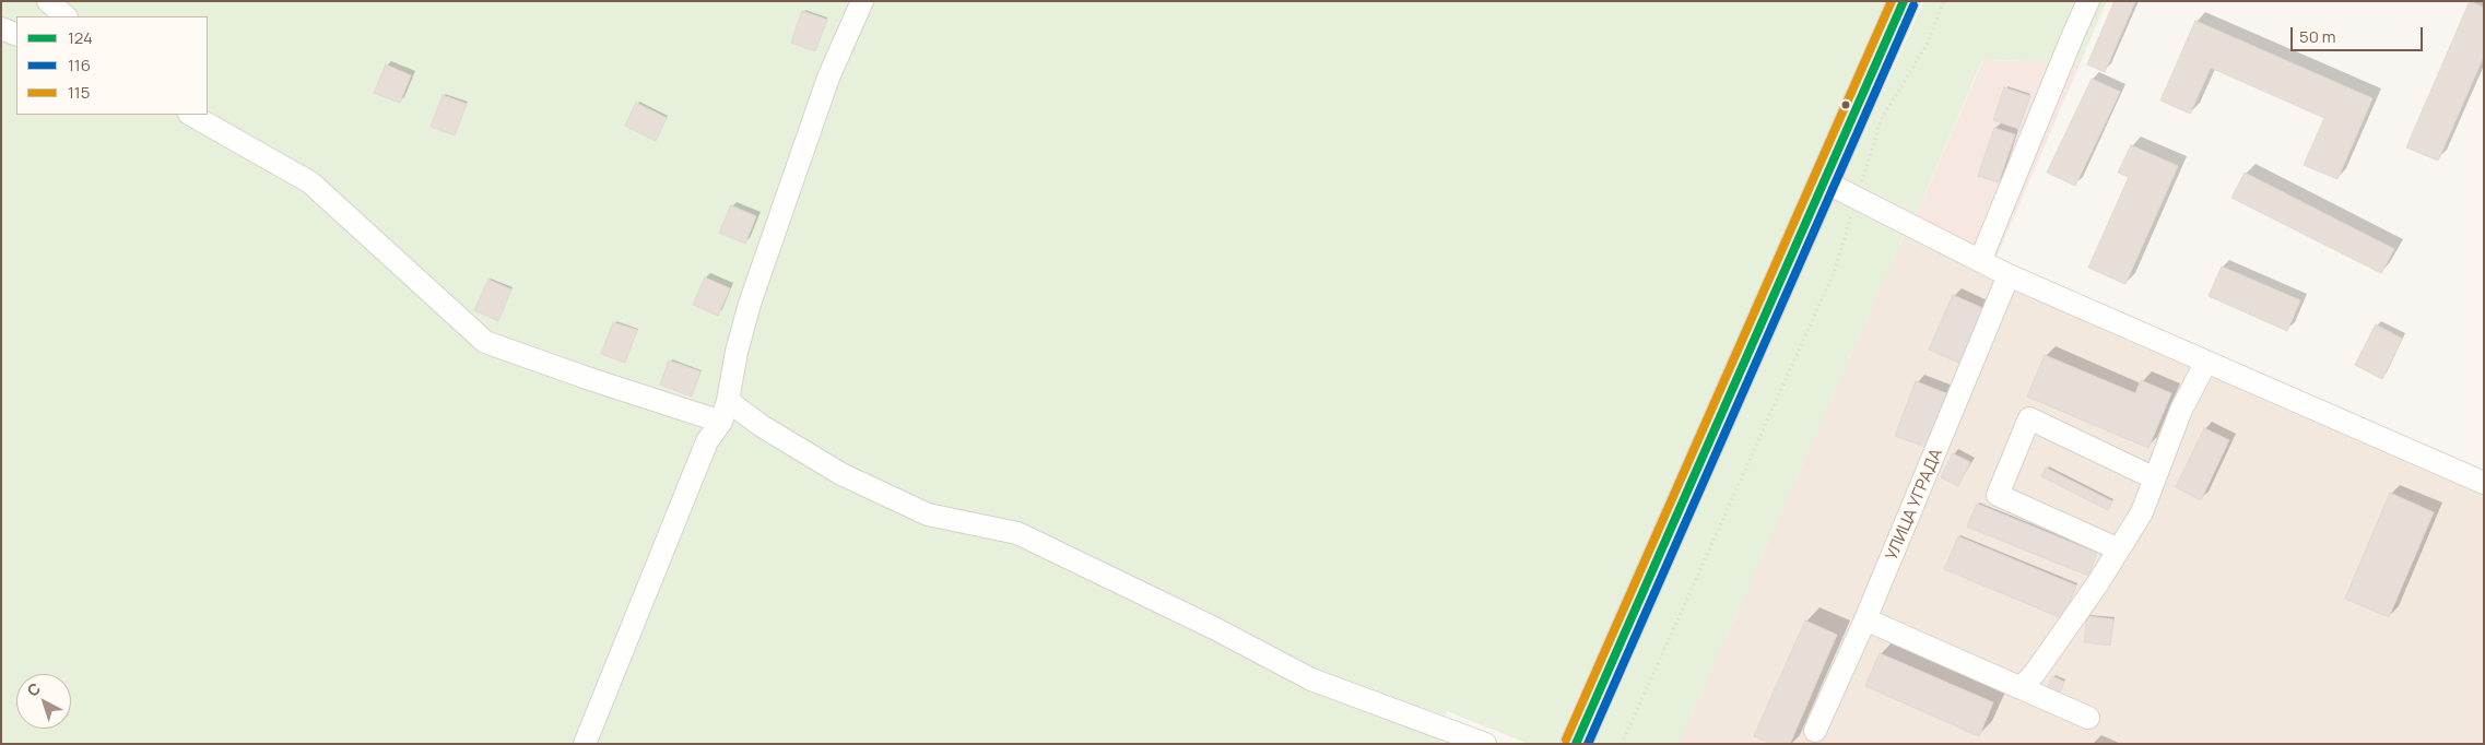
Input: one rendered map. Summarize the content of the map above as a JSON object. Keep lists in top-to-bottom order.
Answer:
{
  "streets": {
    "street": ["УЛИЦА УГРАДА"]
  },
  "lines": ["transit line 124", "transit line 115", "transit line 116"],
  "legend": ["124", "116", "115"],
  "scale_bar": "50 m",
  "north": "top left"
}
